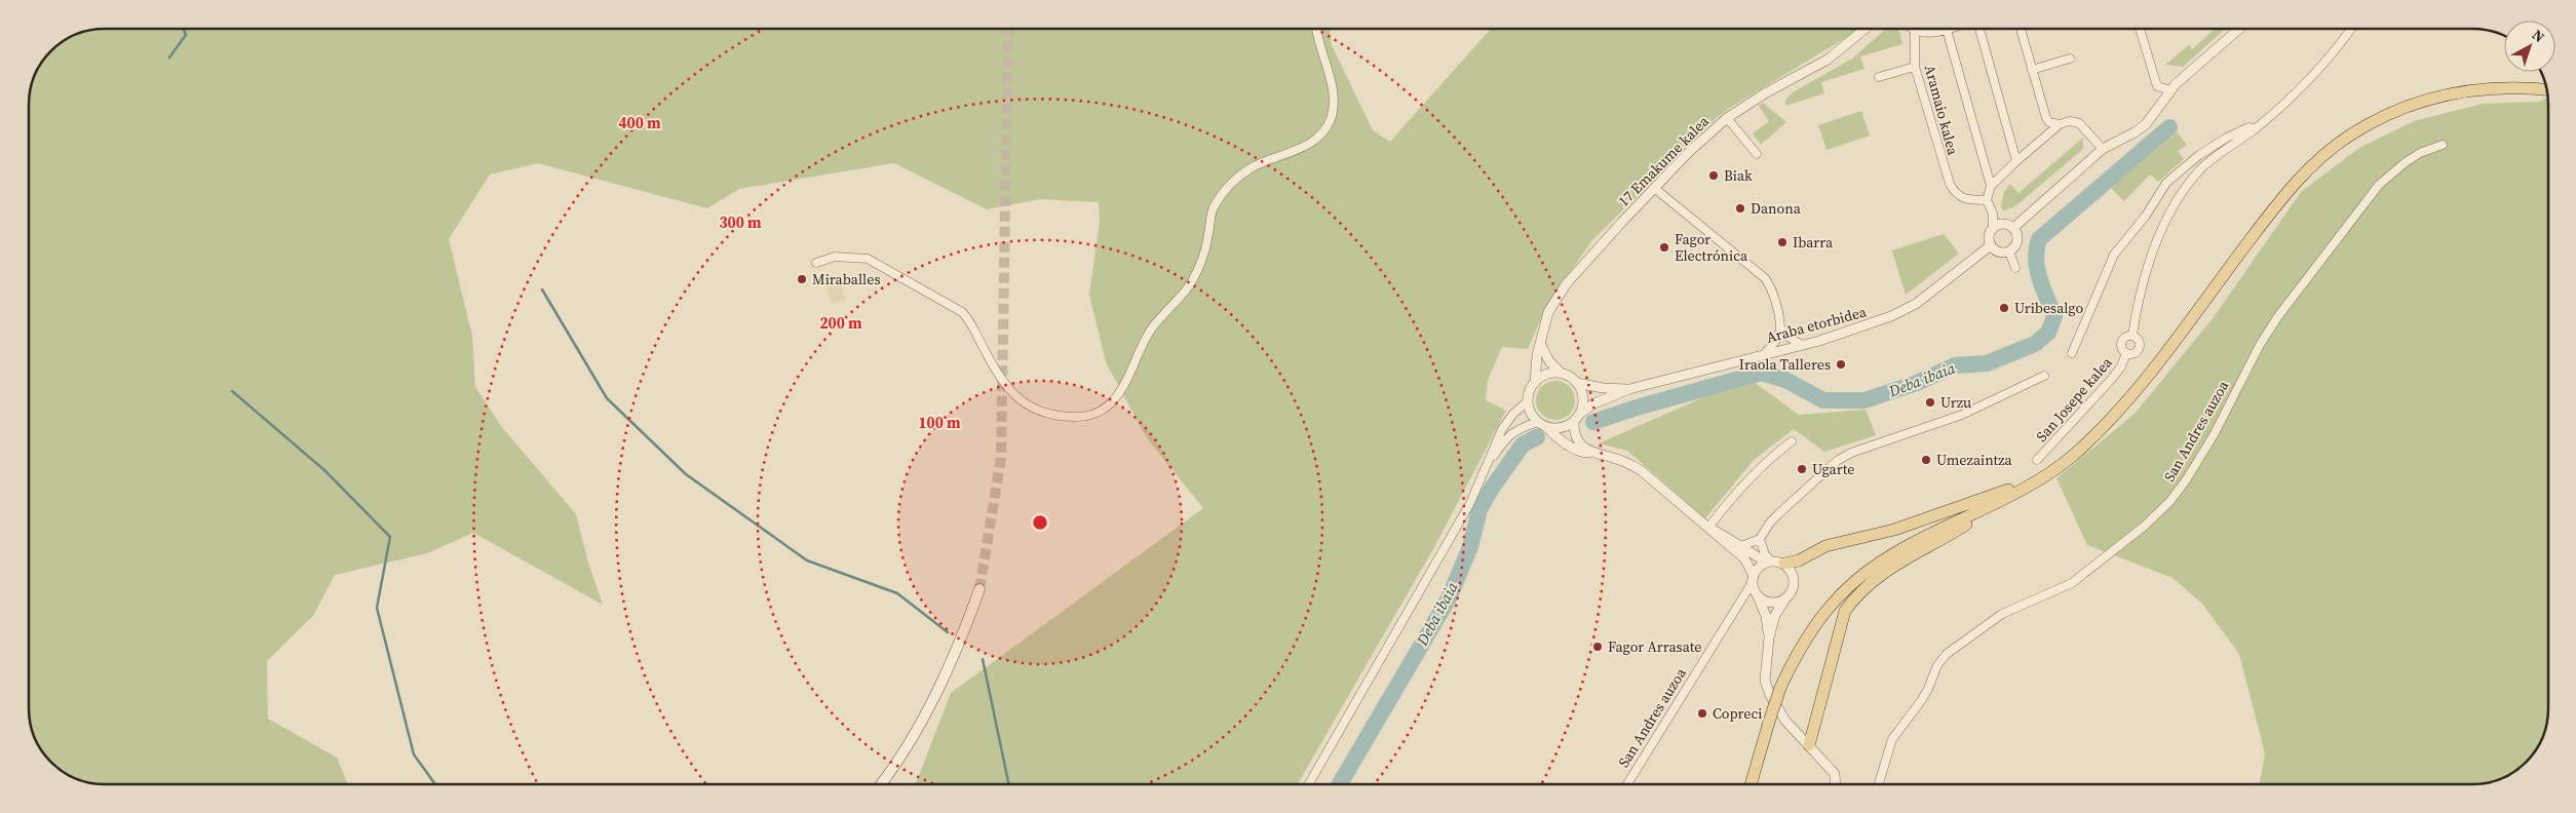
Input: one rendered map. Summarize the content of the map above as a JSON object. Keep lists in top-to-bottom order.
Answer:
{
  "streets": {
    "street": [
      "Aramaio kalea",
      "17 Emakume kalea",
      "Araba etorbidea",
      "San Josepe kalea",
      "San Andres auzoa"
    ]
  },
  "crossings": [
    ["17 Emakume kalea", "Araba etorbidea"]
  ],
  "water": ["Deba ibaia"],
  "places": [
    "Biak",
    "Danona",
    "Ibarra",
    "Fagor Electrónica",
    "Miraballes",
    "Uribesalgo",
    "Iraola Talleres",
    "Urzu",
    "Umezaintza",
    "Ugarte",
    "Fagor Arrasate",
    "Copreci"
  ],
  "north": "top right",
  "rings": [
    "400 m",
    "300 m",
    "200 m",
    "100 m"
  ]
}
